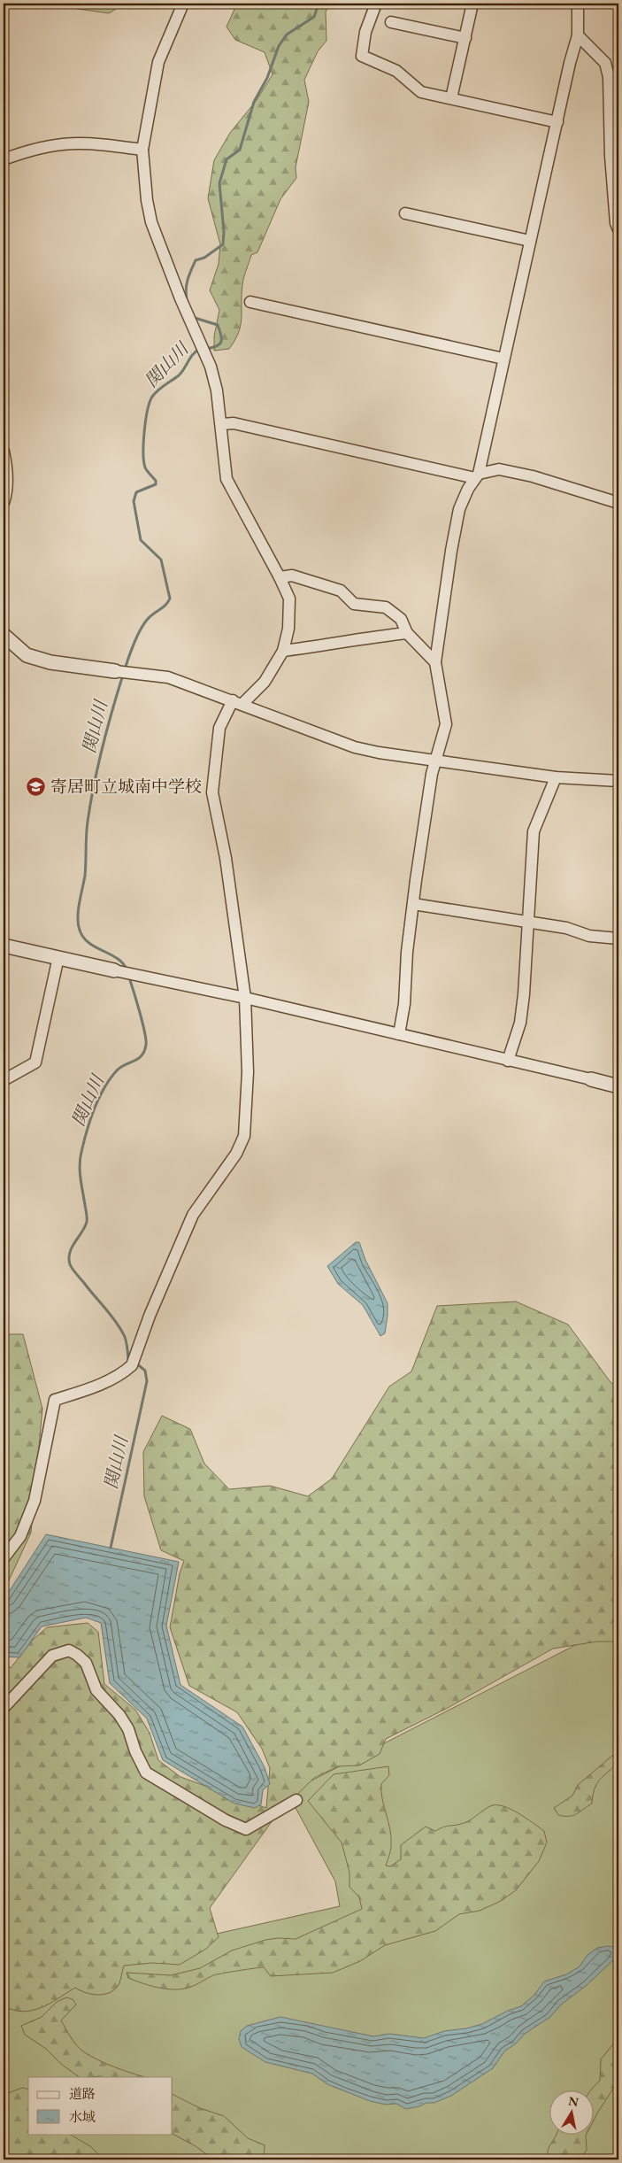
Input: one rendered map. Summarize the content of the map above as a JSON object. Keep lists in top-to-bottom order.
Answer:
{
  "water": ["関山川"],
  "places": {
    "school or university": ["寄居町立城南中学校"]
  },
  "legend": ["道路", "水域"],
  "north": "top"
}
